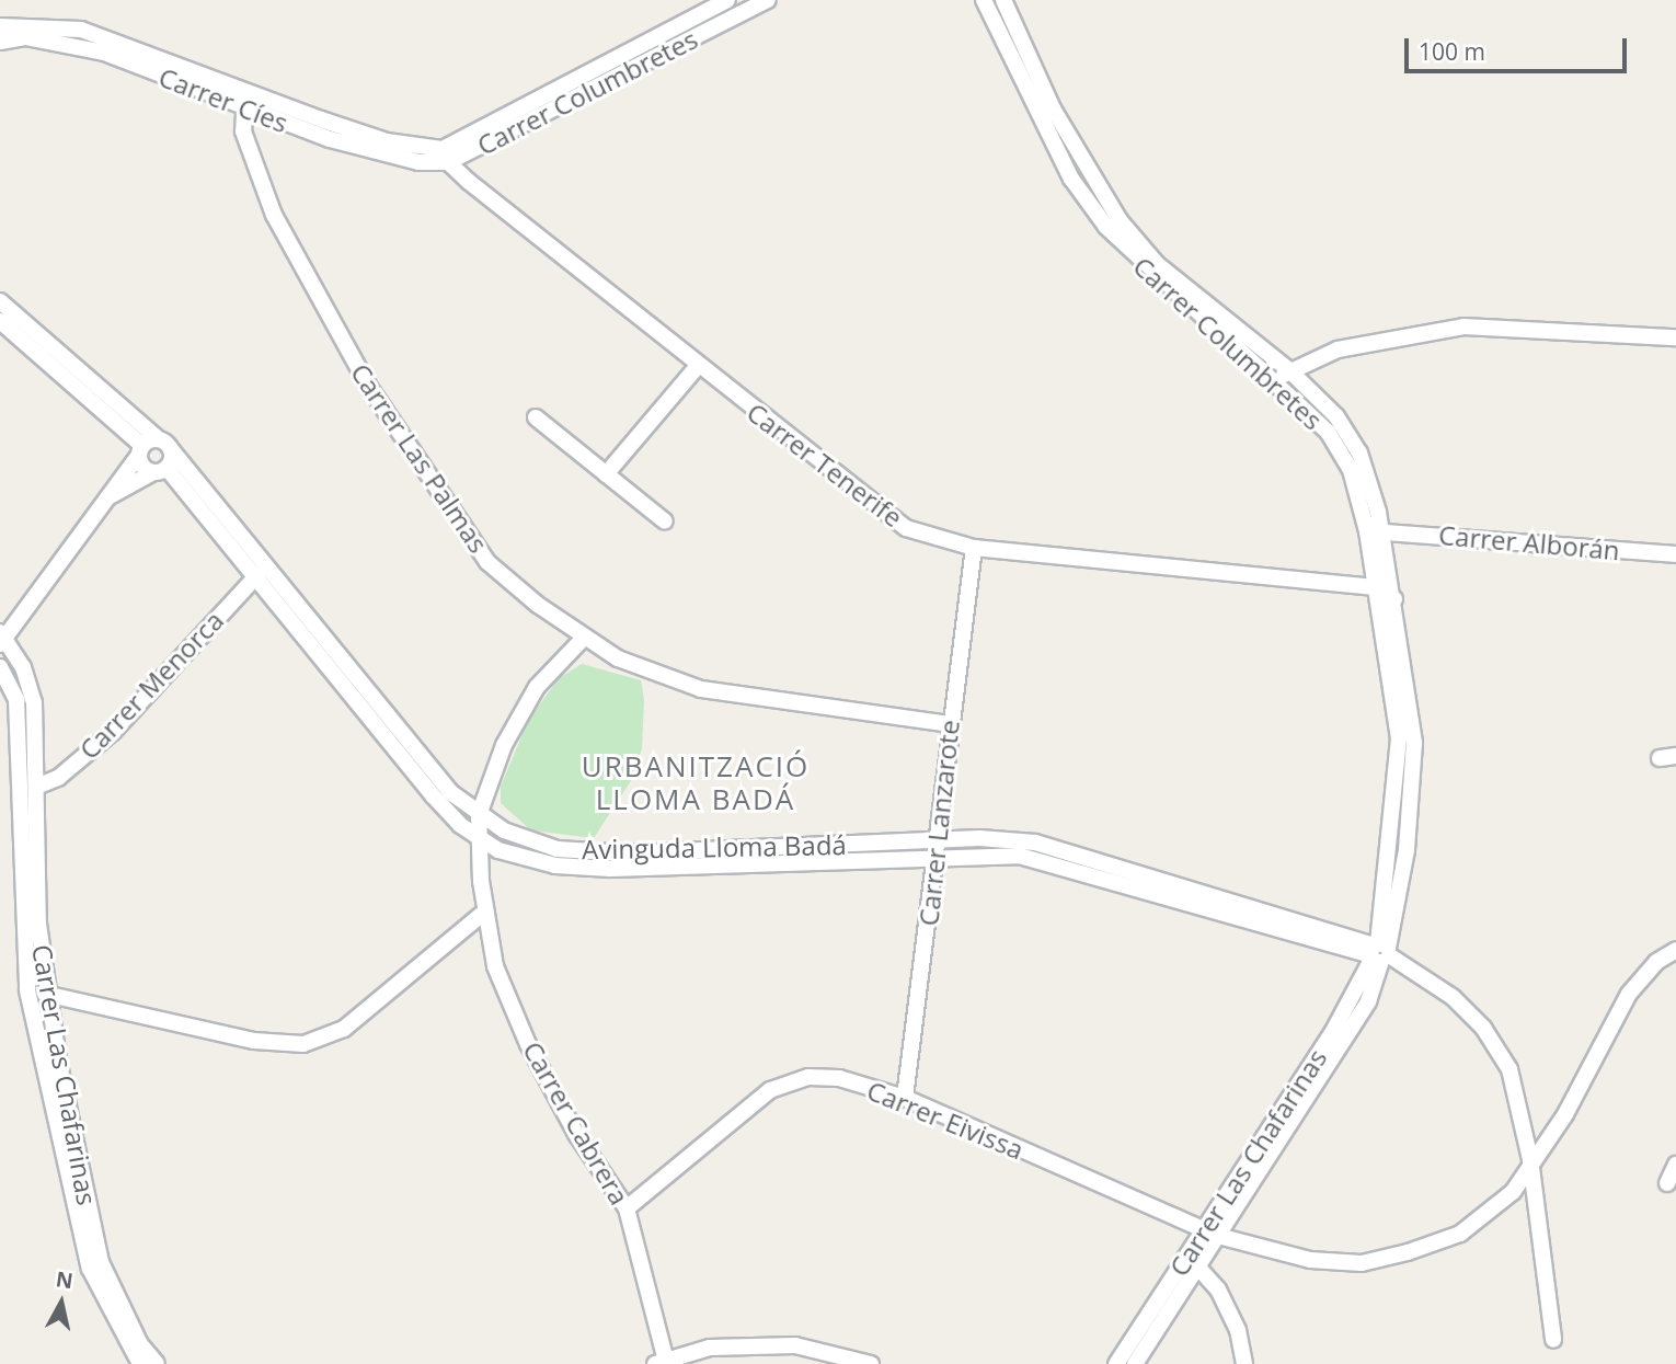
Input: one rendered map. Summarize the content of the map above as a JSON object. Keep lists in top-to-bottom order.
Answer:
{
  "streets": {
    "street": [
      "Carrer Columbretes",
      "Carrer Cíes",
      "Carrer Las Palmas",
      "Carrer Tenerife",
      "Carrer Alborán",
      "Carrer Menorca",
      "Carrer Lanzarote",
      "Avinguda Lloma Badá",
      "Carrer Las Chafarinas",
      "Carrer Eivissa",
      "Carrer Cabrera"
    ]
  },
  "crossings": [
    ["Carrer Columbretes", "Carrer Cíes"],
    ["Carrer Columbretes", "Carrer Tenerife"],
    ["Carrer Columbretes", "Carrer Alborán"],
    ["Carrer Columbretes", "Avinguda Lloma Badá"],
    ["Carrer Columbretes", "Carrer Las Chafarinas"],
    ["Carrer Cíes", "Carrer Las Palmas"],
    ["Carrer Cíes", "Carrer Tenerife"],
    ["Carrer Las Palmas", "Carrer Lanzarote"],
    ["Carrer Tenerife", "Carrer Lanzarote"],
    ["Carrer Menorca", "Avinguda Lloma Badá"],
    ["Carrer Menorca", "Carrer Las Chafarinas"],
    ["Carrer Lanzarote", "Avinguda Lloma Badá"],
    ["Carrer Lanzarote", "Carrer Eivissa"],
    ["Avinguda Lloma Badá", "Carrer Las Chafarinas"],
    ["Avinguda Lloma Badá", "Carrer Cabrera"],
    ["Carrer Las Chafarinas", "Carrer Eivissa"],
    ["Carrer Eivissa", "Carrer Cabrera"]
  ],
  "districts": ["URBANITZACIÓ LLOMA BADÁ"],
  "scale_bar": "100 m",
  "north": "top"
}
